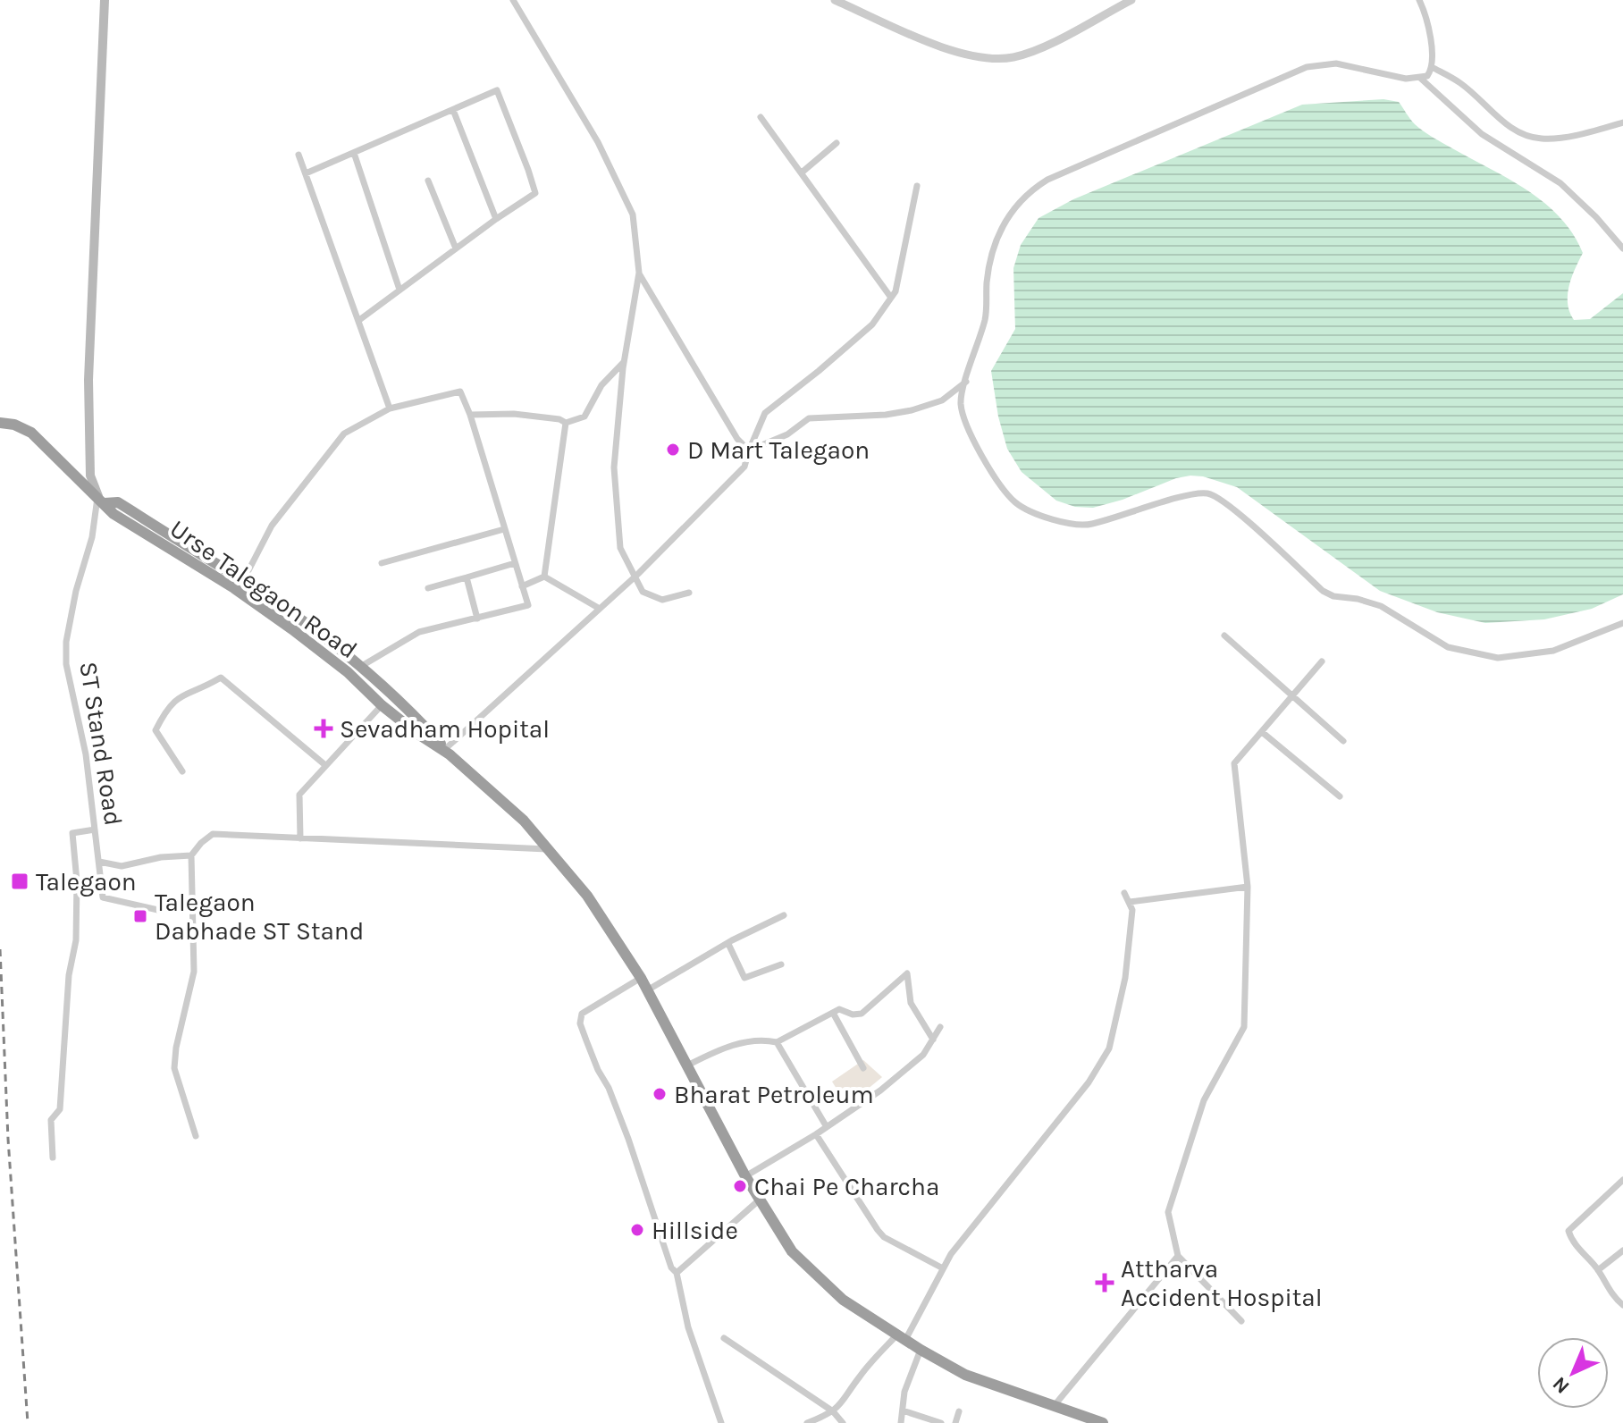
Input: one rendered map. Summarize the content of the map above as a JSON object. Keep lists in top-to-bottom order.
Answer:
{
  "streets": {
    "highway": ["Urse Talegaon Road"],
    "street": ["ST Stand Road"]
  },
  "crossings": [
    ["Urse Talegaon Road", "ST Stand Road"]
  ],
  "places": {
    "other": [
      "D Mart Talegaon",
      "Bharat Petroleum",
      "Chai Pe Charcha",
      "Hillside"
    ],
    "health": ["Sevadham Hopital", "Attharva Accident Hospital"],
    "transit": ["Talegaon", "Talegaon Dabhade ST Stand"]
  },
  "north": "bottom left"
}
